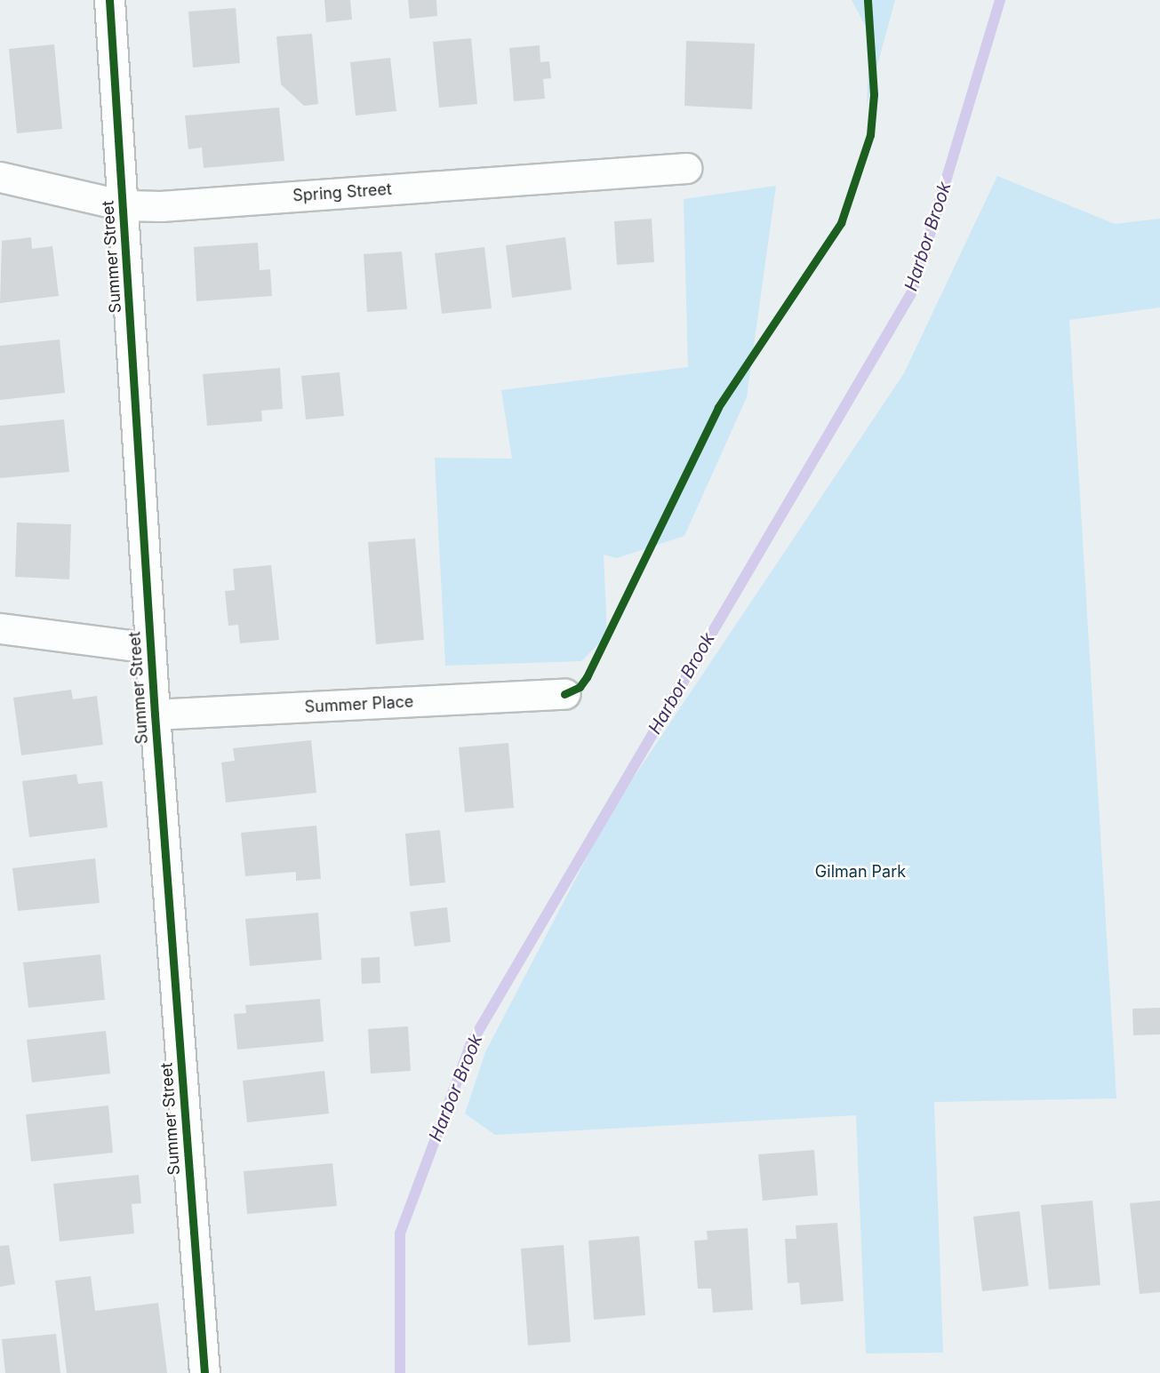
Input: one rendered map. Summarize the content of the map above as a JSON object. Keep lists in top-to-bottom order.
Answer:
{
  "streets": {
    "street": ["Spring Street", "Summer Street", "Summer Place"]
  },
  "crossings": [
    ["Spring Street", "Summer Street"],
    ["Summer Street", "Summer Place"]
  ],
  "water": ["Harbor Brook"],
  "parks": ["Gilman Park"]
}
